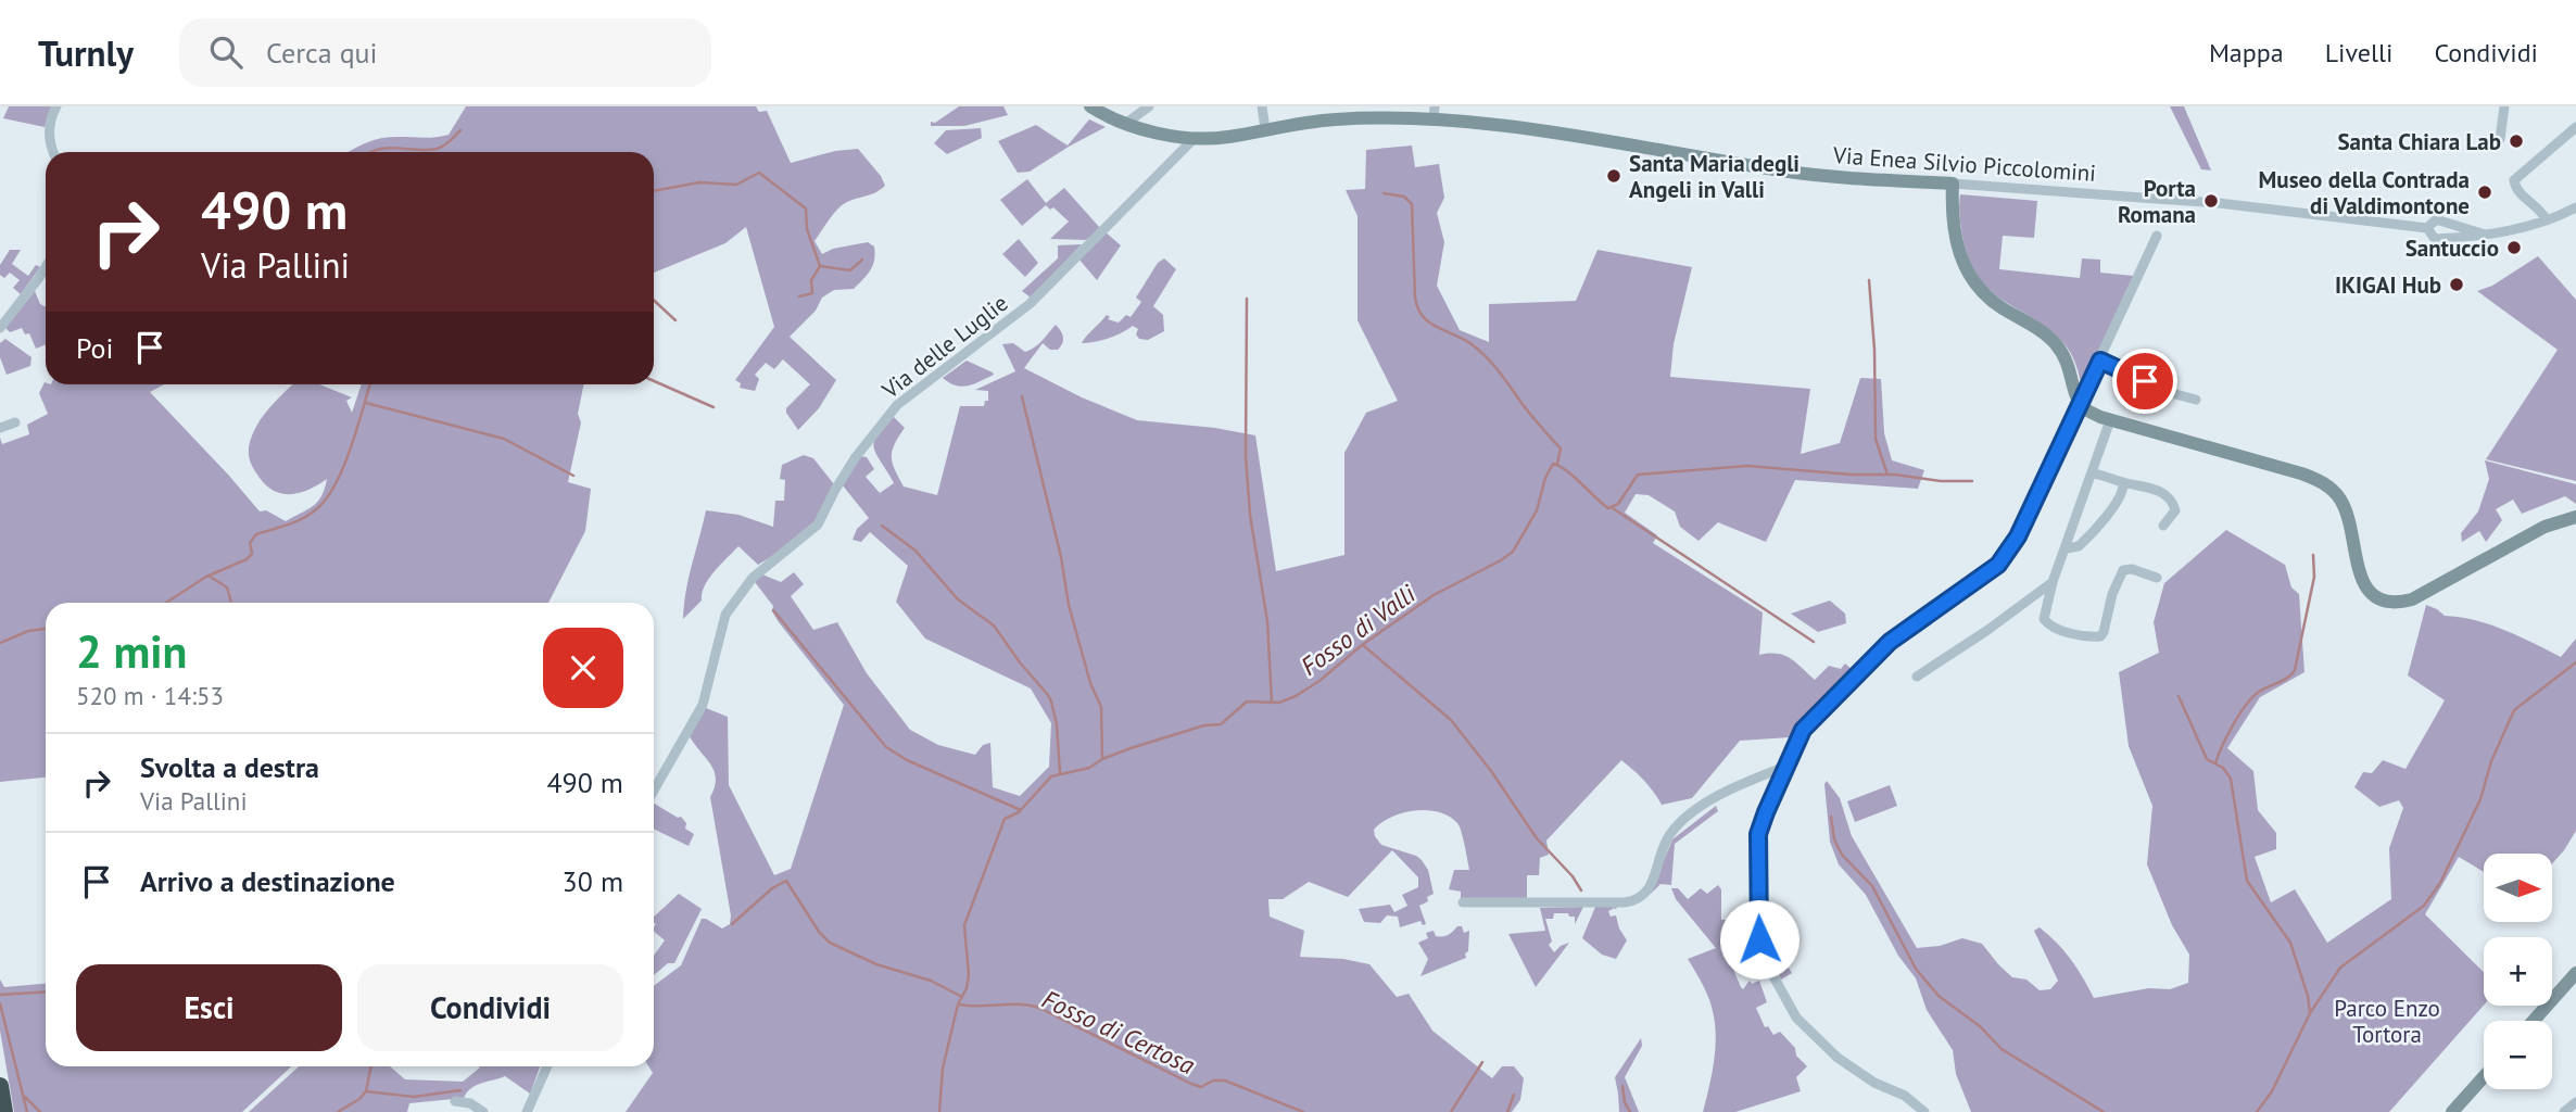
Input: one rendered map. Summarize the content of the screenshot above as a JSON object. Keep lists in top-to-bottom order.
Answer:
{
  "streets": {
    "main road": ["Via Enea Silvio Piccolomini"],
    "street": ["Via delle Luglie"]
  },
  "crossings": [
    ["Via Enea Silvio Piccolomini", "Via delle Luglie"]
  ],
  "water": ["Fosso di Valli", "Fosso di Certosa"],
  "parks": ["Parco Enzo Tortora"],
  "places": [
    "Santa Chiara Lab",
    "Santa Maria degli Angeli in Valli",
    "Museo della Contrada di Valdimontone",
    "Porta Romana",
    "Santuccio",
    "IKIGAI Hub"
  ],
  "north": "right",
  "page": {
    "header": "Turnly",
    "search": "Cerca qui",
    "nav": ["Mappa", "Livelli", "Condividi"],
    "turn": ["490 m", "Via Pallini"],
    "then": "Poi",
    "heading": ["2 min", "520 m · 14:53"],
    "list": [
      {
        "name": "Svolta a destra",
        "note": "Via Pallini",
        "value": "490 m"
      },
      {
        "name": "Arrivo a destinazione",
        "value": "30 m"
      }
    ],
    "map_buttons": ["+", "−"],
    "buttons": ["Esci", "Condividi"]
  }
}
